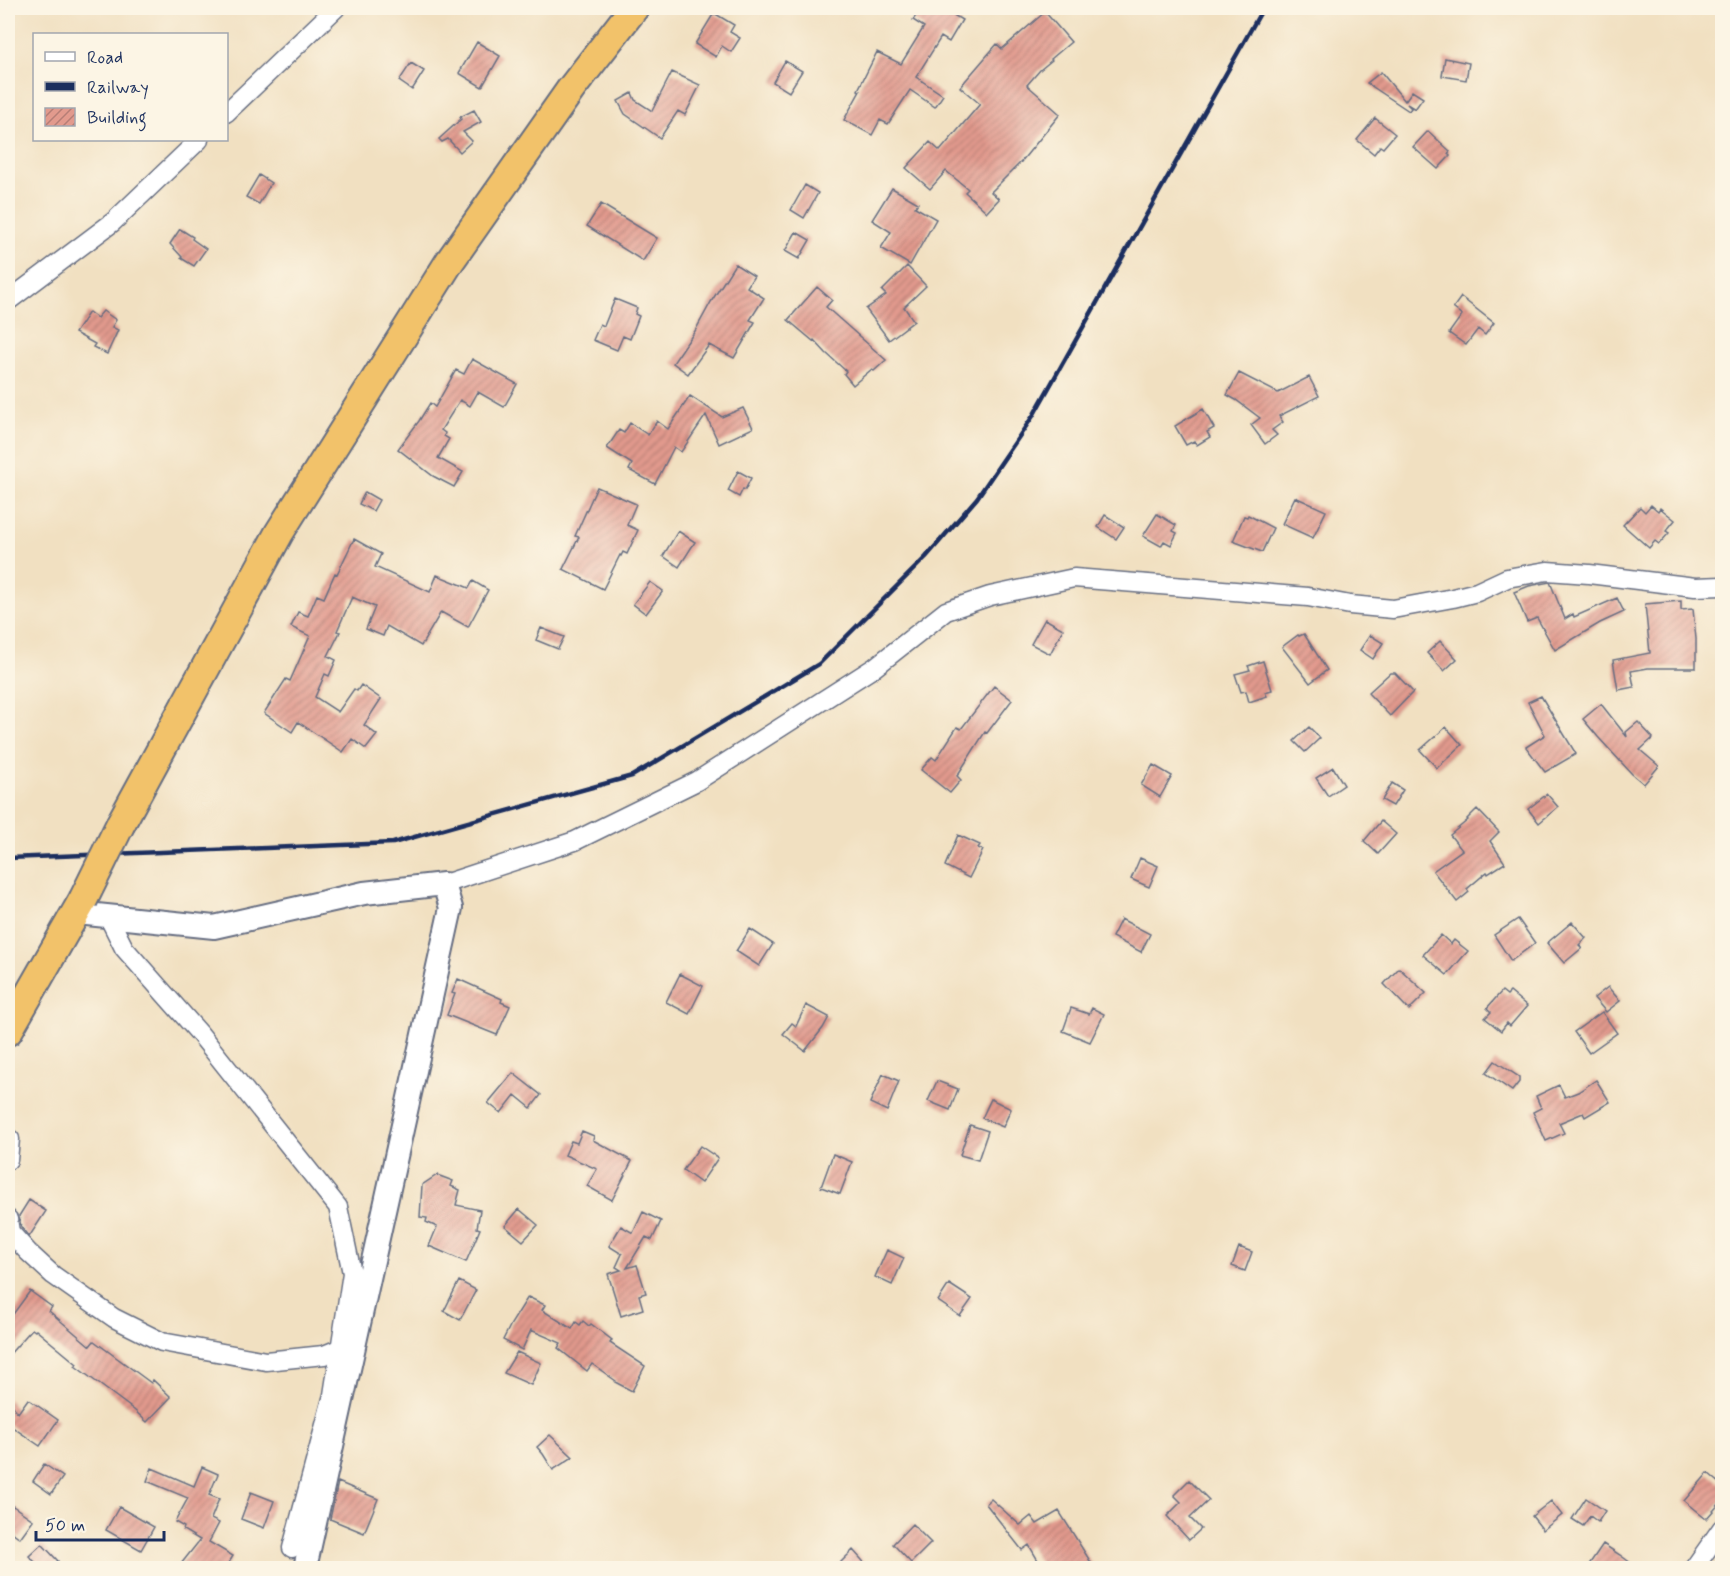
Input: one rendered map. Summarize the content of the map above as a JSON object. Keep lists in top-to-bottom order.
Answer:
{
  "legend": ["Road", "Railway", "Building"],
  "scale_bar": "50 m"
}
